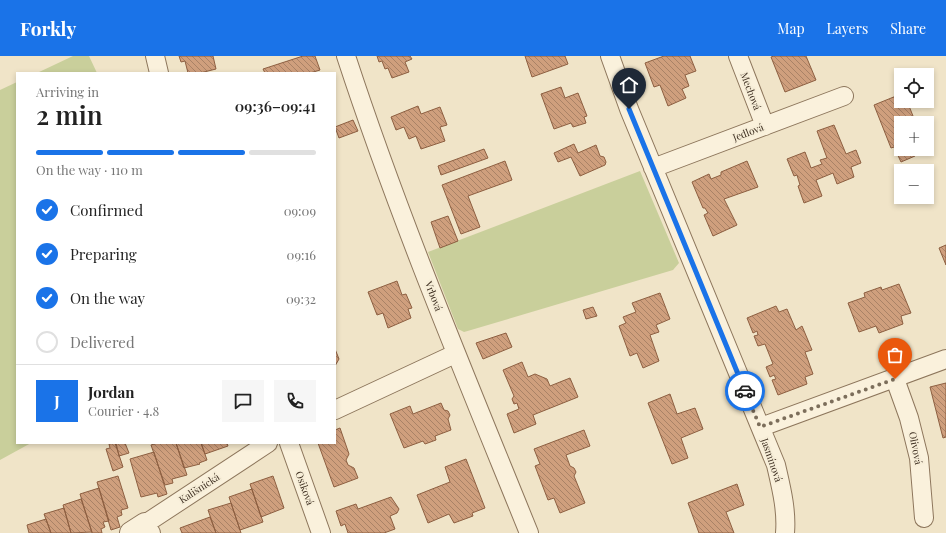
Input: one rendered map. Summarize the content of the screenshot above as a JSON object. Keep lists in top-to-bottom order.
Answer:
{
  "streets": {
    "street": [
      "Mechová",
      "Jedlová",
      "Vrbová",
      "Olivová",
      "Jasmínová",
      "Kališnická",
      "Osiková"
    ]
  },
  "crossings": [
    ["Mechová", "Jedlová"],
    ["Jedlová", "Jasmínová"]
  ],
  "page": {
    "header": "Forkly",
    "nav": ["Map", "Layers", "Share"],
    "map_buttons": ["+", "−"],
    "heading": ["2 min", "Arriving in", "09:36–09:41"],
    "panel": ["Jordan", "Courier · 4.8"],
    "bar": "On the way · 110 m",
    "list": [
      ["Confirmed", "09:09"],
      ["Preparing", "09:16"],
      ["On the way", "09:32"],
      "Delivered"
    ],
    "round": "J"
  }
}
